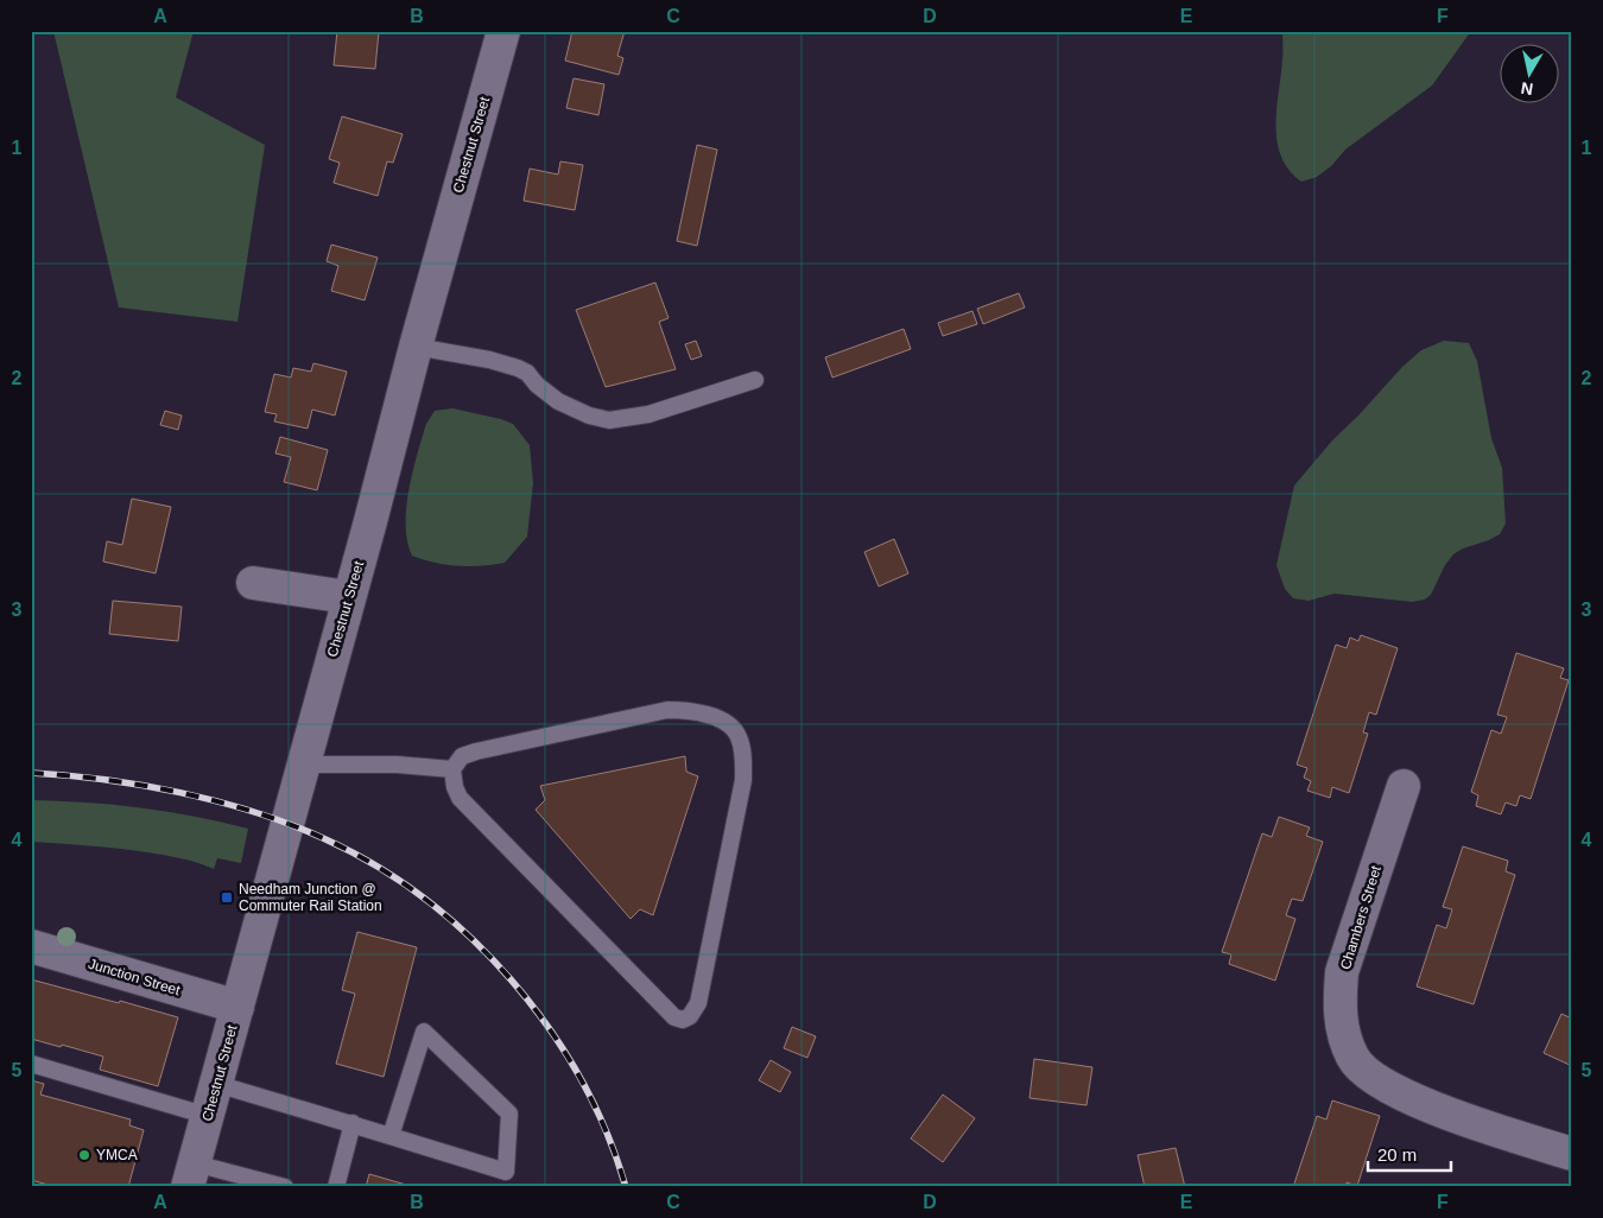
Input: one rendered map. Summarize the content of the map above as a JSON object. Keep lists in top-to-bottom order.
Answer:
{
  "streets": {
    "main road": ["Chestnut Street", "Chambers Street", "Junction Street"]
  },
  "crossings": [
    ["Chestnut Street", "Junction Street"]
  ],
  "places": {
    "transit": ["Needham Junction @ Commuter Rail Station"],
    "other": ["YMCA"]
  },
  "scale_bar": "20 m",
  "north": "bottom",
  "grid": {
    "columns": [
      "A",
      "B",
      "C",
      "D",
      "E",
      "F"
    ],
    "rows": [
      "1",
      "2",
      "3",
      "4",
      "5"
    ]
  }
}
